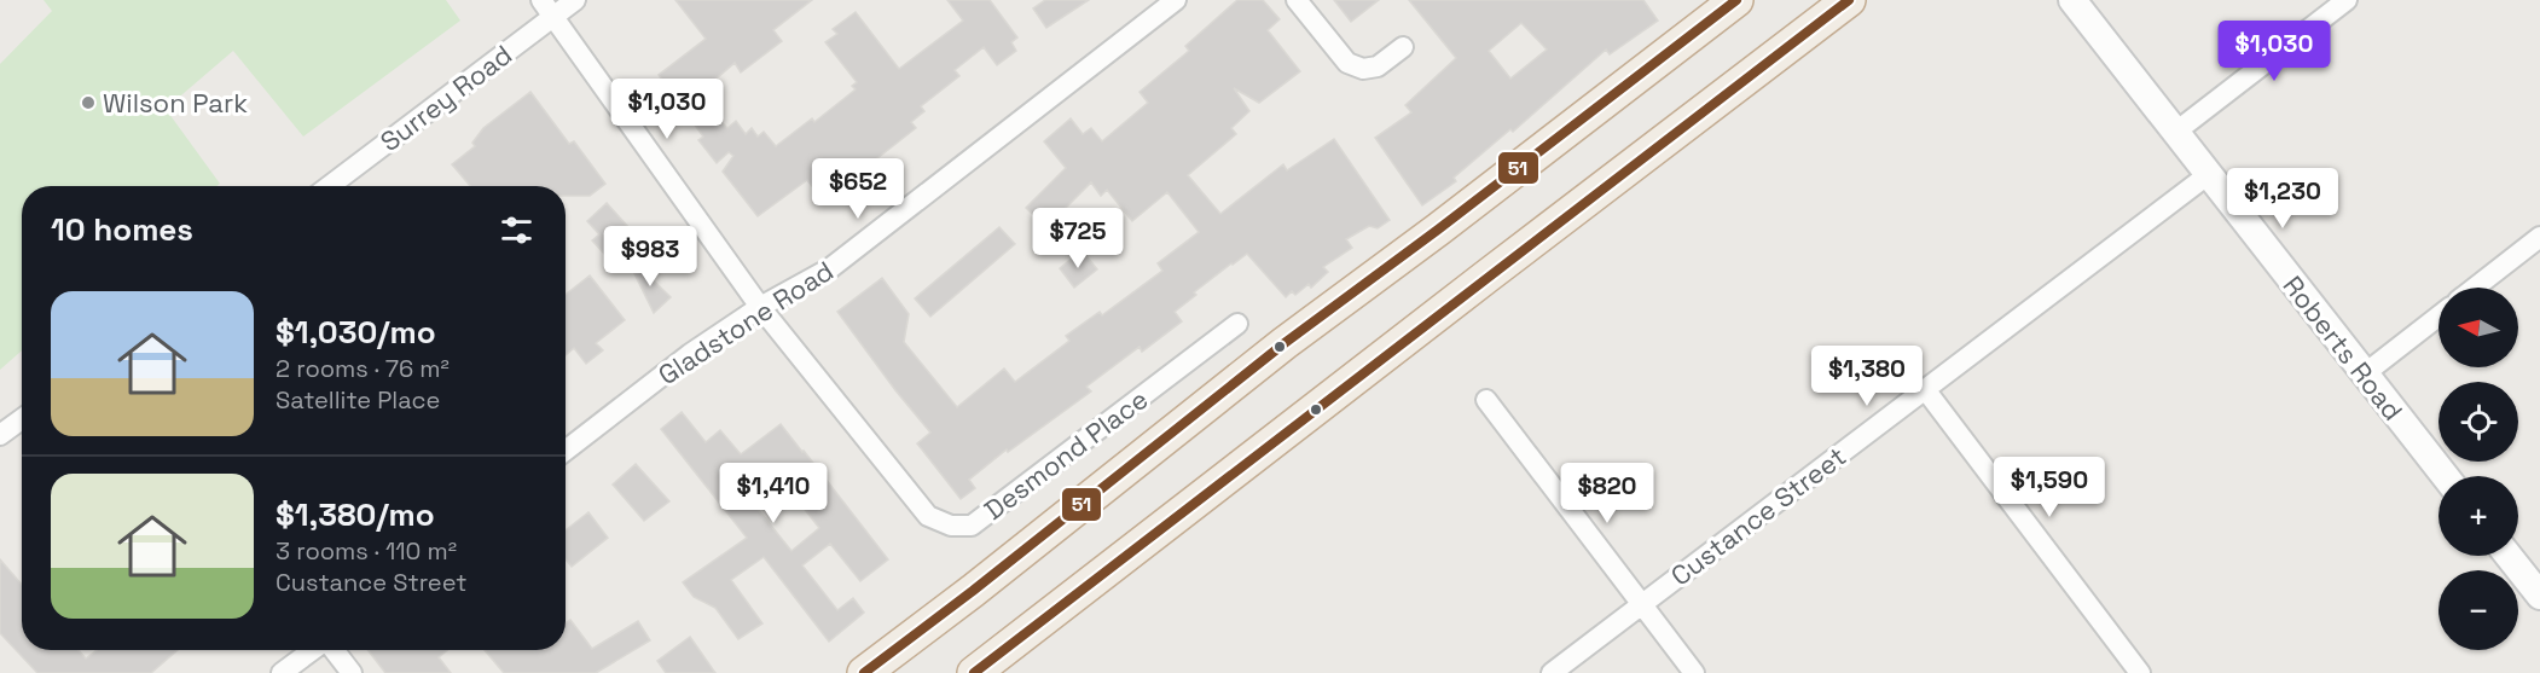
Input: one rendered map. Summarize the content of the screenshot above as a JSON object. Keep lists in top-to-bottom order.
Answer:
{
  "streets": {
    "main road": ["Roberts Road"],
    "street": [
      "Surrey Road",
      "Gladstone Road",
      "Desmond Place",
      "Custance Street"
    ]
  },
  "crossings": [
    ["Surrey Road", "Desmond Place"],
    ["Gladstone Road", "Desmond Place"],
    ["Roberts Road", "Custance Street"]
  ],
  "places": ["Wilson Park"],
  "lines": ["transit line 51"],
  "north": "left",
  "page": {
    "price": [
      "$1,030",
      "$1,030",
      "$652",
      "$1,230",
      "$725",
      "$983",
      "$1,380",
      "$1,590",
      "$1,410",
      "$820"
    ],
    "heading": "10 homes",
    "list": [
      {
        "name": "$1,030/mo",
        "note": "2 rooms · 76 m² · Satellite Place"
      },
      {
        "name": "$1,380/mo",
        "note": "3 rooms · 110 m² · Custance Street"
      }
    ],
    "map_buttons": ["+", "−"]
  }
}
